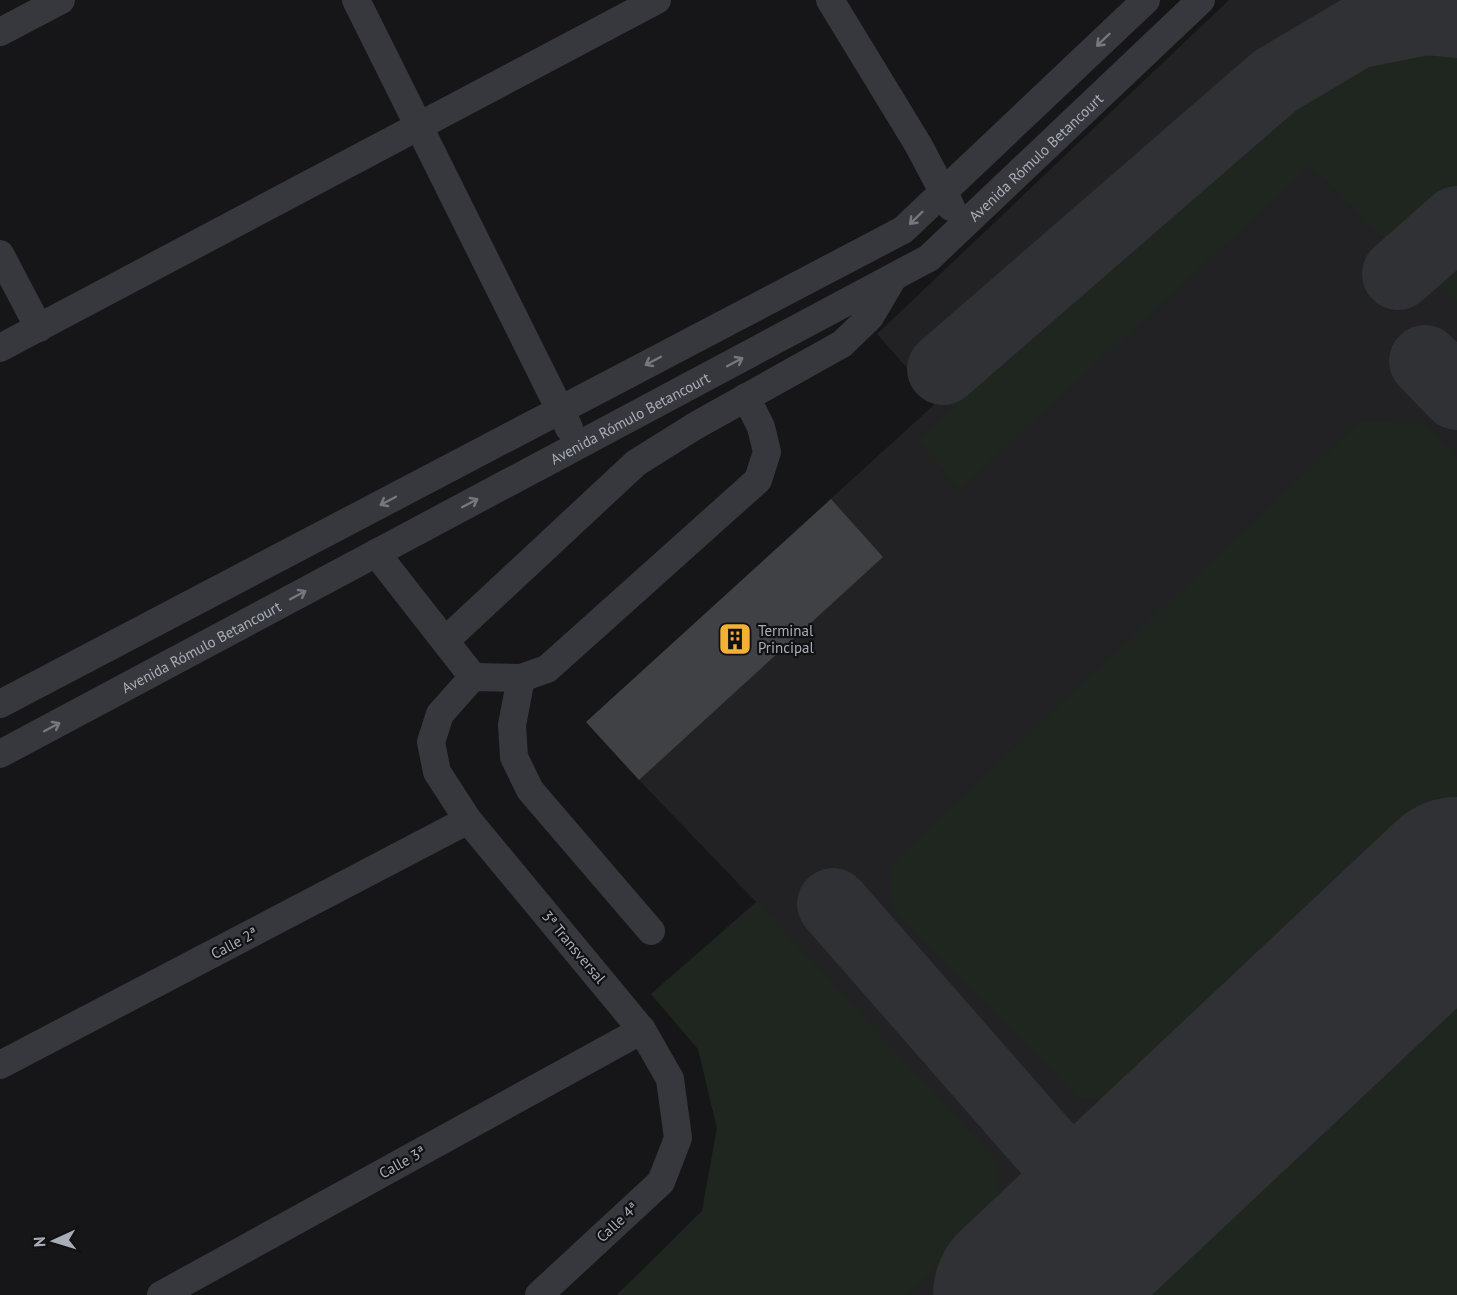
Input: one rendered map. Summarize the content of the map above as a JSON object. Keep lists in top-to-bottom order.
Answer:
{
  "streets": {
    "street": [
      "Avenida Rómulo Betancourt",
      "Calle 2ª",
      "3ª Transversal",
      "Calle 3ª",
      "Calle 4ª"
    ]
  },
  "crossings": [
    ["Calle 2ª", "3ª Transversal"],
    ["3ª Transversal", "Calle 3ª"],
    ["3ª Transversal", "Calle 4ª"]
  ],
  "places": {
    "building": ["Terminal Principal"]
  },
  "north": "left"
}
